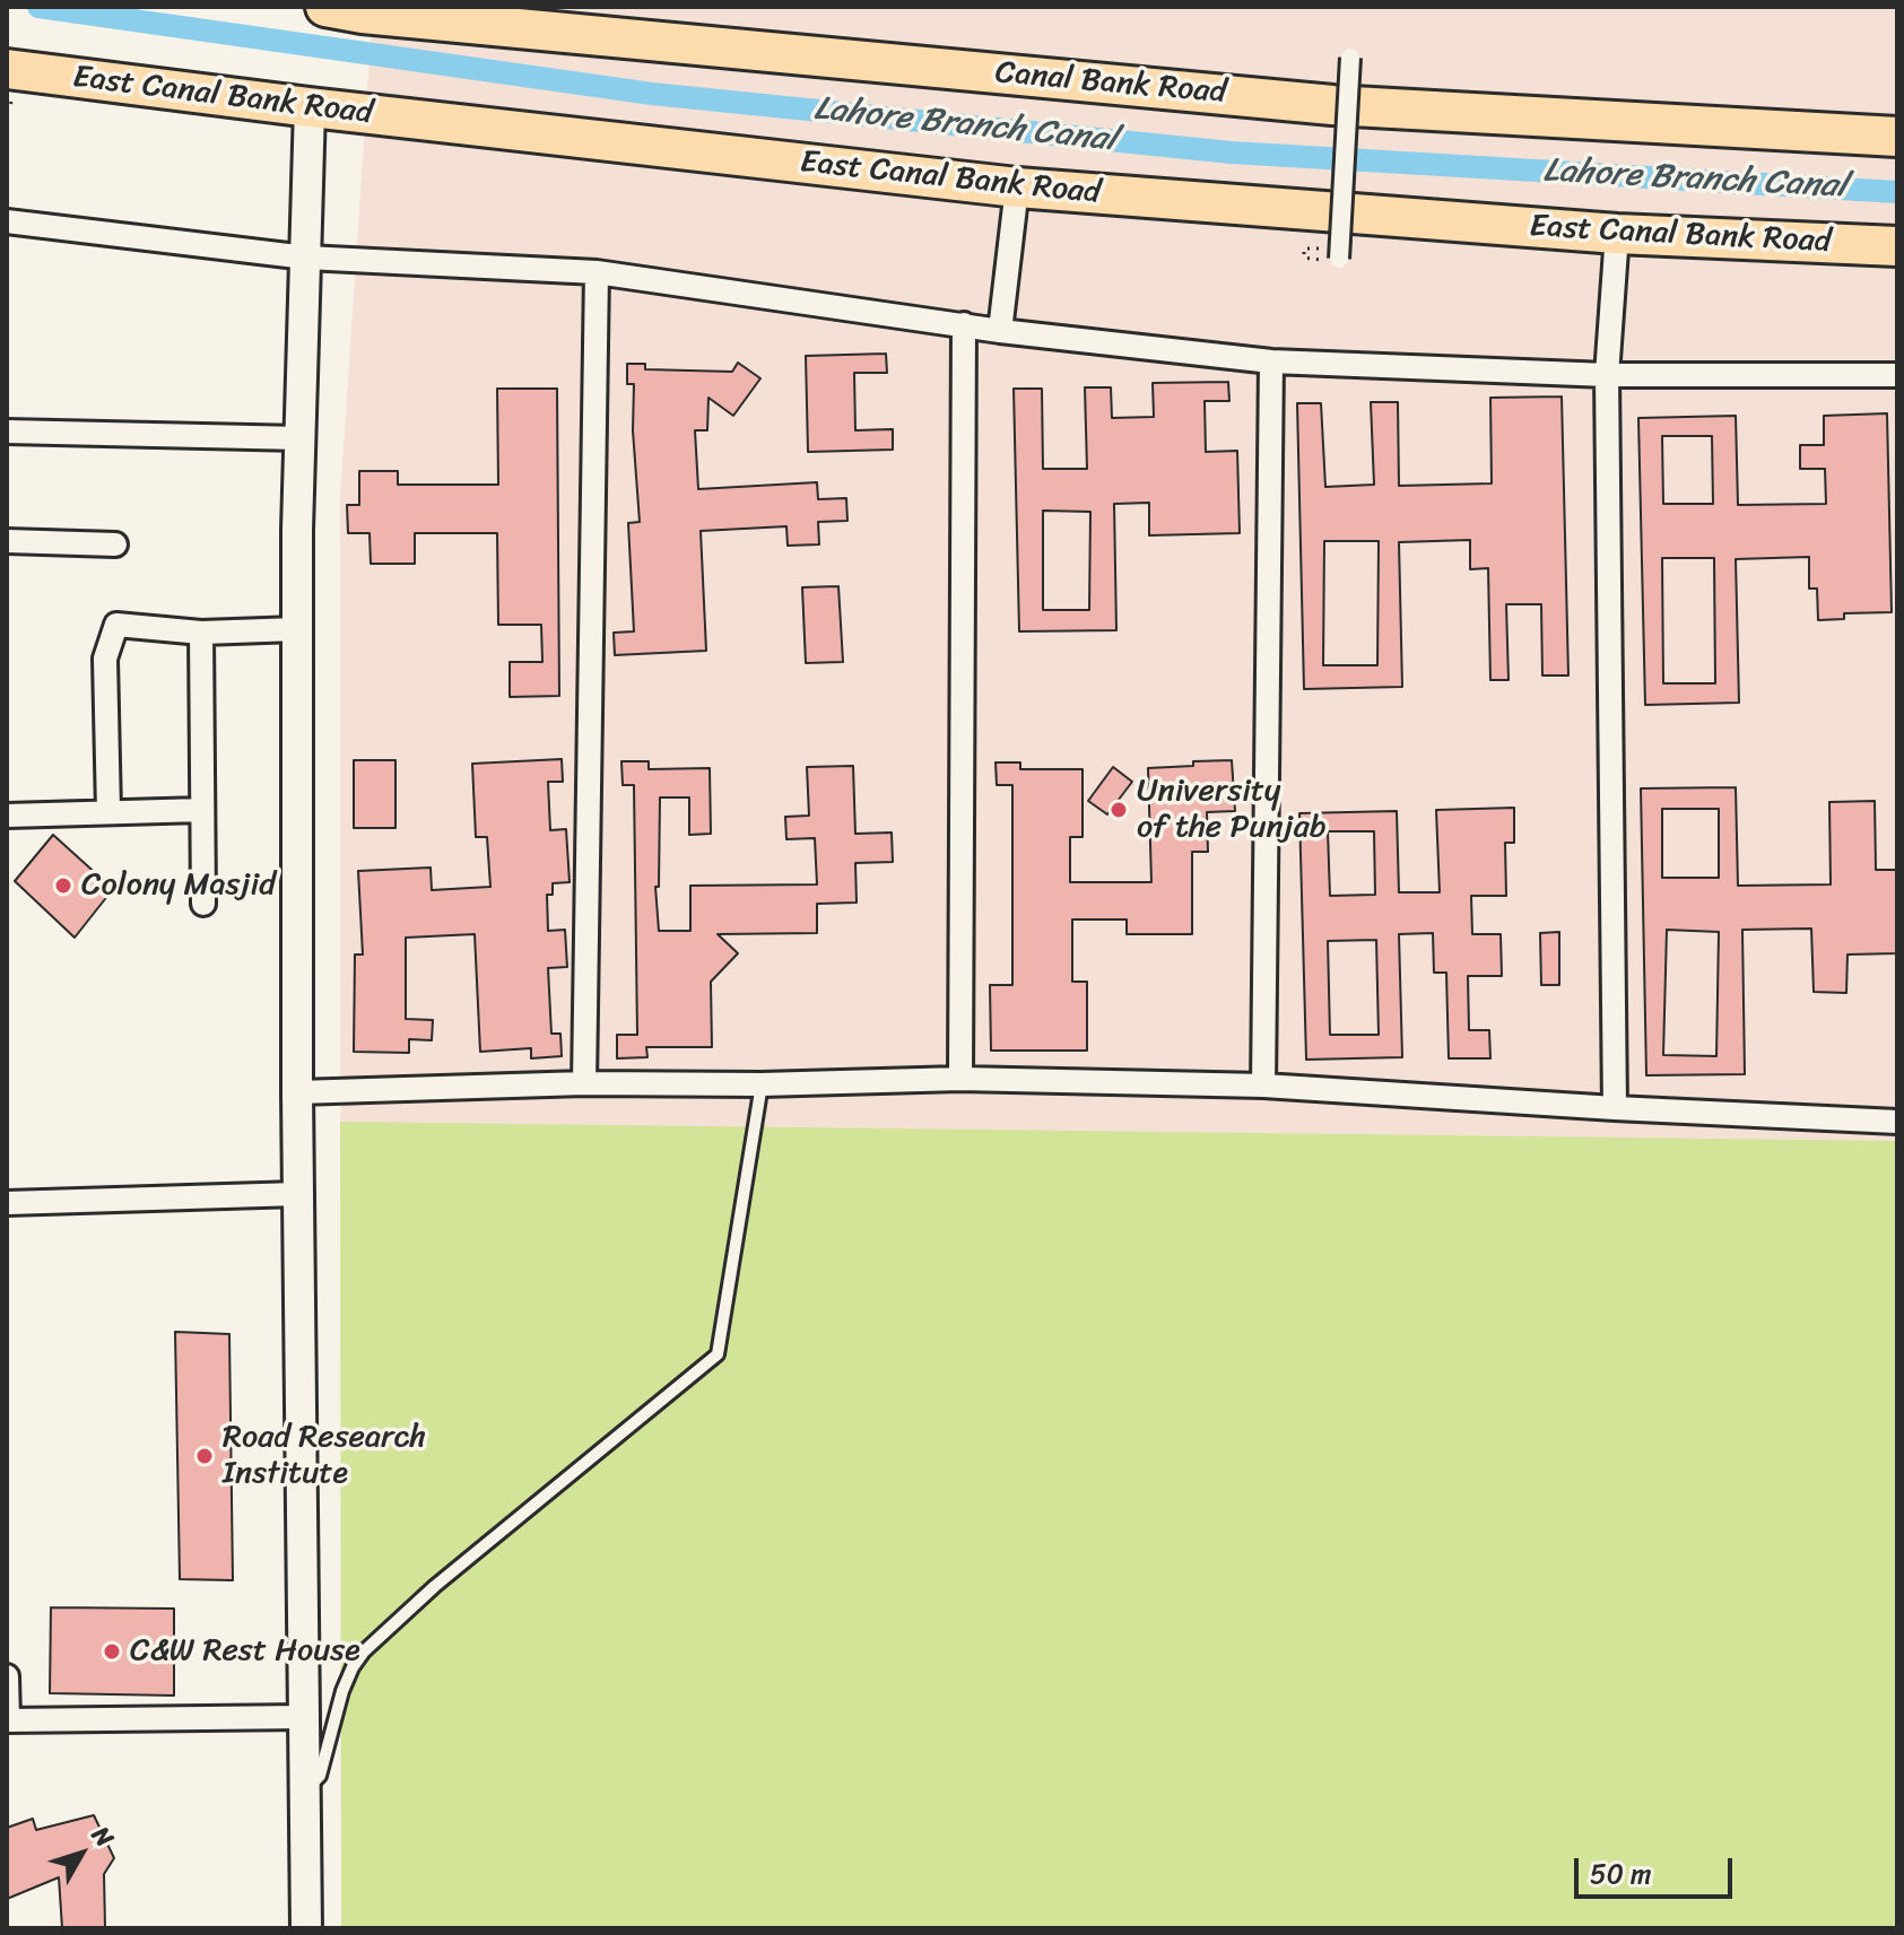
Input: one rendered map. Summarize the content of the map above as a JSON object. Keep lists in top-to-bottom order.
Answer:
{
  "streets": {
    "highway": ["Canal Bank Road", "East Canal Bank Road"]
  },
  "water": ["Lahore Branch Canal"],
  "places": [
    "University of the Punjab",
    "Colony Masjid",
    "Road Research Institute",
    "C&W Rest House"
  ],
  "scale_bar": "50 m",
  "north": "top right"
}
